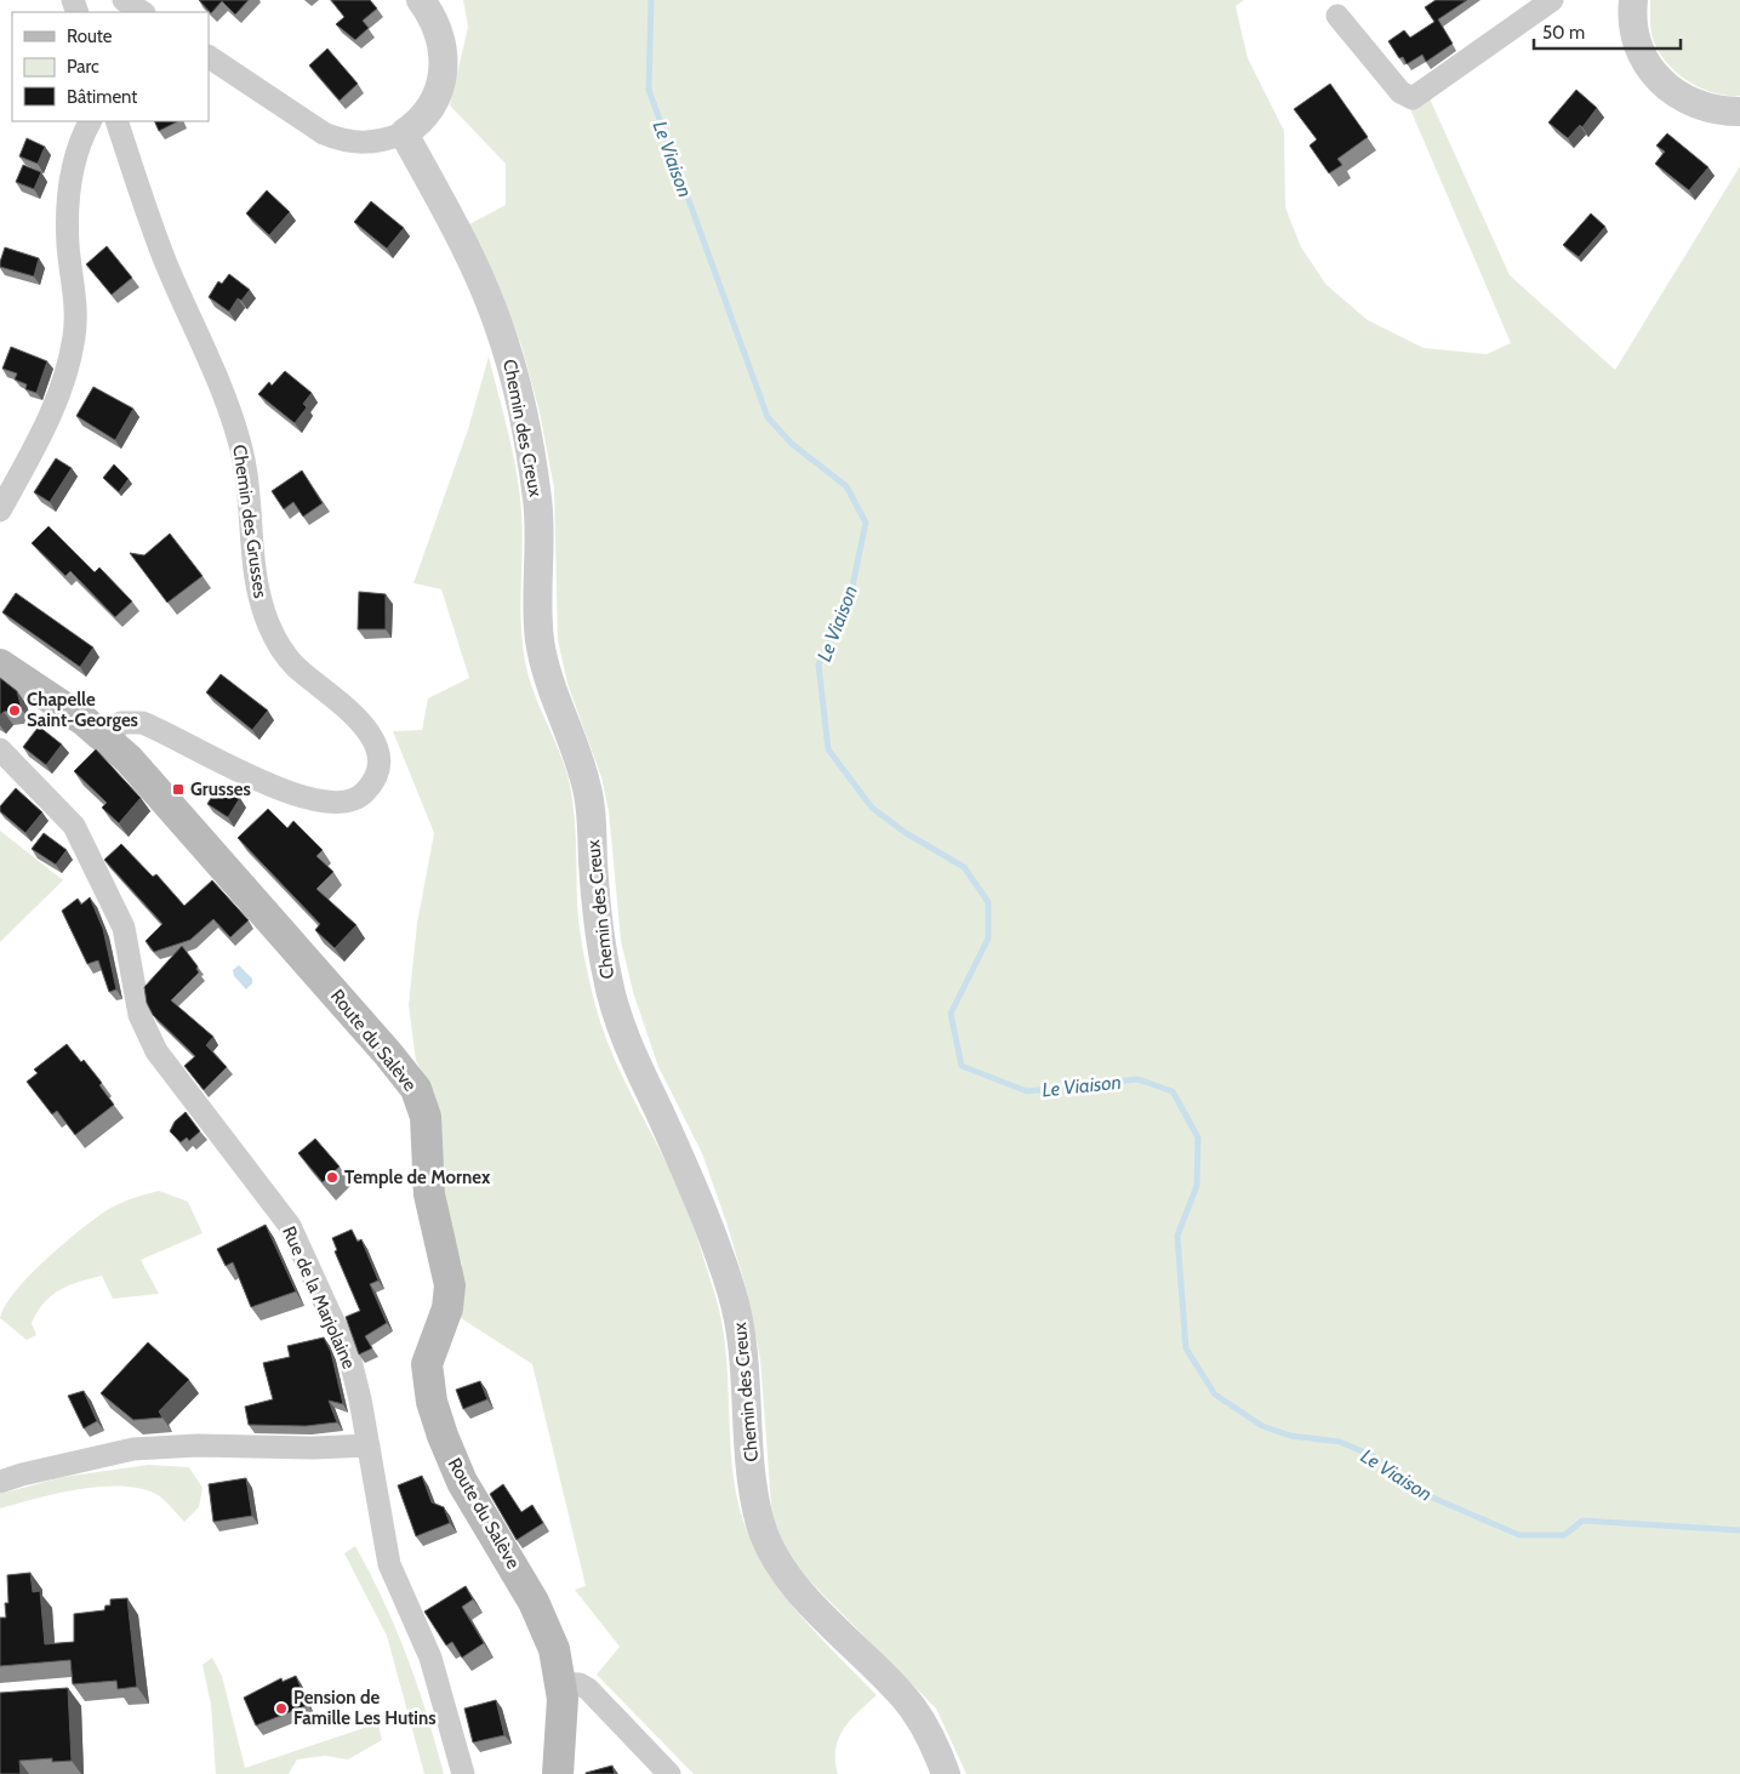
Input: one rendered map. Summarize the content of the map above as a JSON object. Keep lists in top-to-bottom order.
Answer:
{
  "streets": {
    "main road": ["Route du Salève"],
    "street": ["Chemin des Creux", "Chemin des Grusses", "Rue de la Marjolaine"]
  },
  "crossings": [
    ["Chemin des Grusses", "Route du Salève"]
  ],
  "water": ["Le Viaison"],
  "places": {
    "other": ["Chapelle Saint-Georges", "Temple de Mornex", "Pension de Famille Les Hutins"],
    "transit": ["Grusses"]
  },
  "legend": ["Route", "Parc", "Bâtiment"],
  "scale_bar": "50 m"
}
